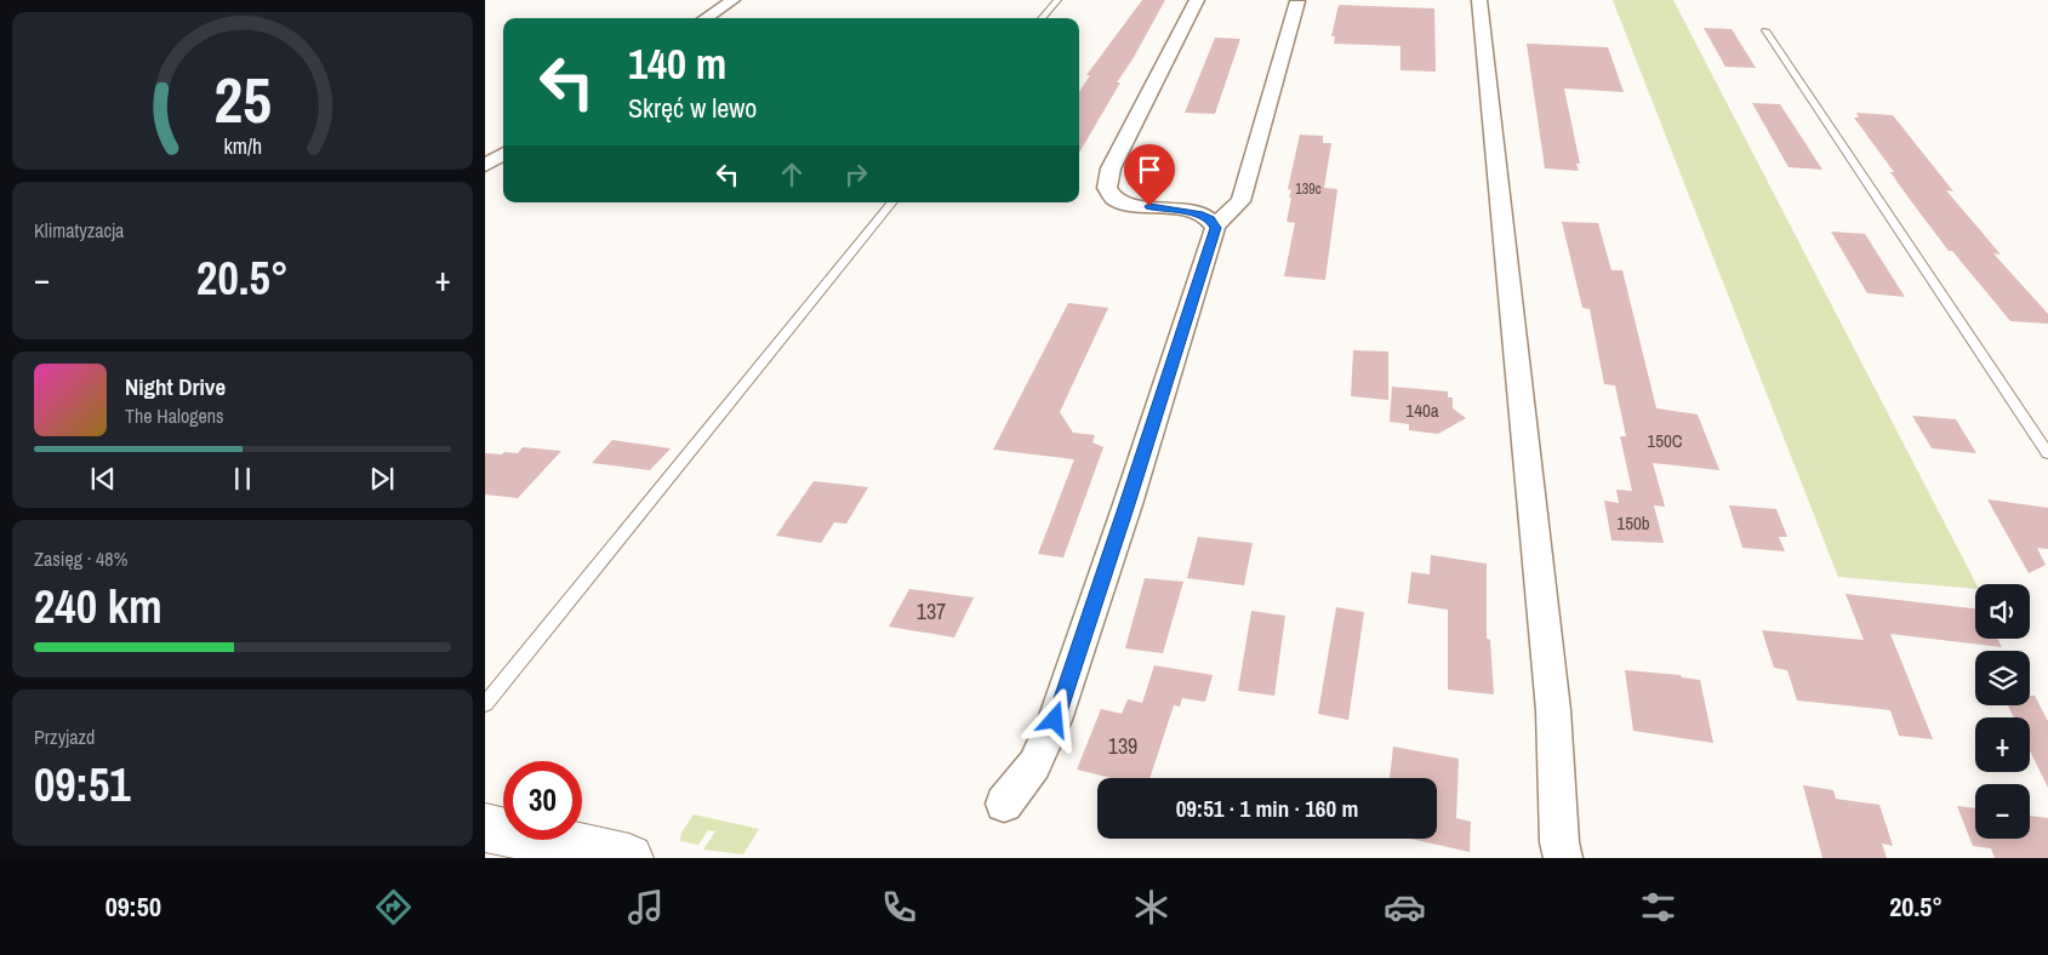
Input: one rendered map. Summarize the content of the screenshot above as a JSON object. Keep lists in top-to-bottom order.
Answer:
{
  "house_numbers": [
    "139c",
    "140a",
    "150C",
    "150b",
    "137",
    "139"
  ],
  "page": {
    "turn": ["140 m", "Skręć w lewo"],
    "tile": [
      "Klimatyzacja",
      ["Zasięg · 48%", "240 km"],
      ["Przyjazd", "09:51"]
    ],
    "heat": ["−", "20.5°", "+"],
    "song": ["Night Drive", "The Halogens"],
    "map_buttons": ["+", "−"],
    "limit": "30",
    "trip": "09:51 · 1 min · 160 m",
    "tabs": ["09:50", "20.5°"],
    "gauge": ["25", "km/h"]
  }
}
